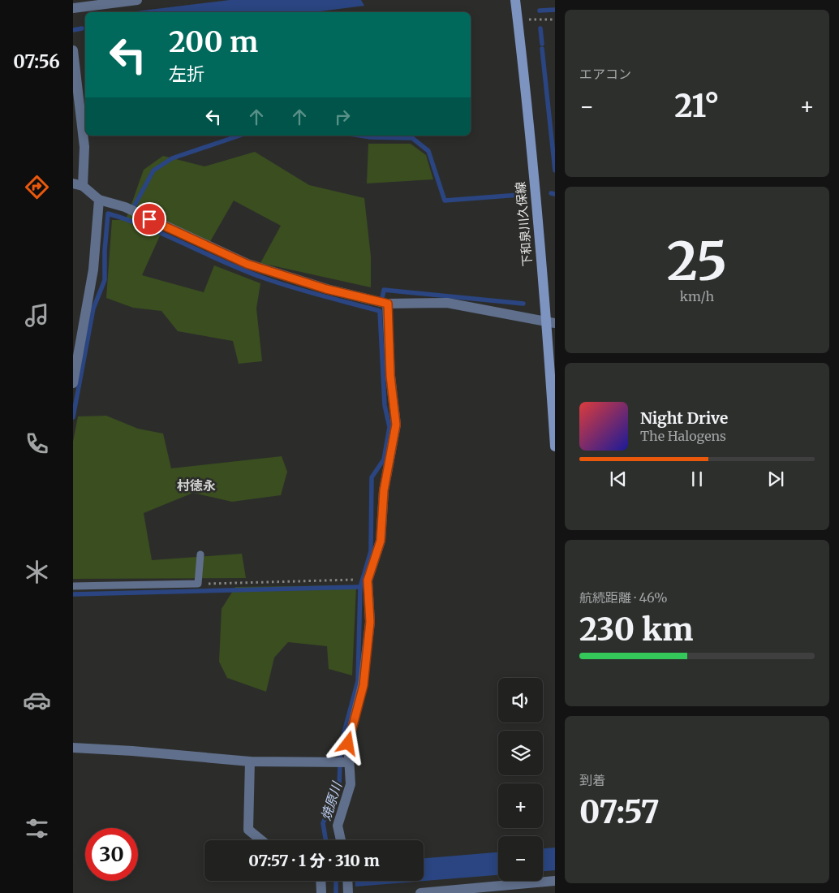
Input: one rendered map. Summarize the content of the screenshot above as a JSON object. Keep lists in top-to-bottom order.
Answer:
{
  "streets": {
    "street": ["下和泉川久保線"]
  },
  "districts": ["村徳永"],
  "water": ["焼原川"],
  "page": {
    "tabs": "07:56",
    "tile": [
      "エアコン",
      ["25", "km/h"],
      ["航続距離 · 46%", "230 km"],
      ["到着", "07:57"]
    ],
    "turn": ["200 m", "左折"],
    "heat": ["−", "21°", "+"],
    "song": ["Night Drive", "The Halogens"],
    "map_buttons": ["+", "−"],
    "limit": "30",
    "trip": "07:57 · 1 分 · 310 m"
  }
}
